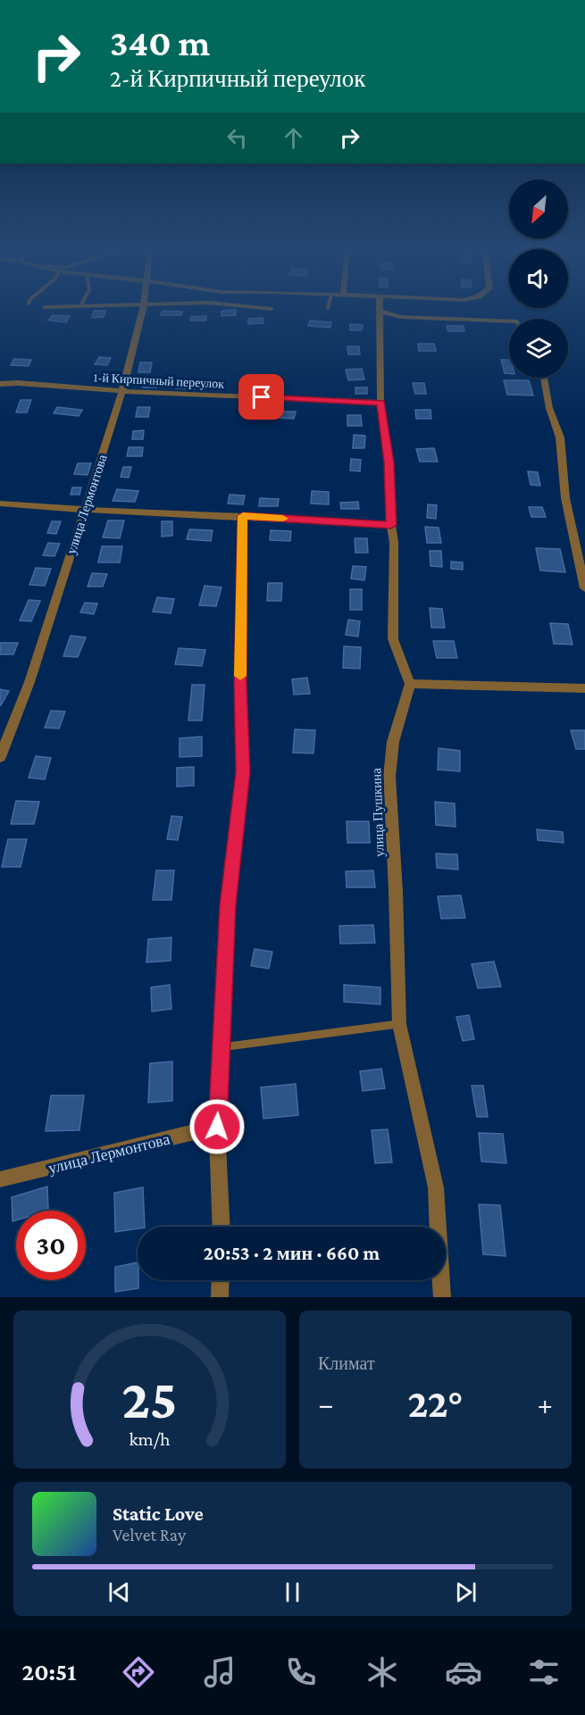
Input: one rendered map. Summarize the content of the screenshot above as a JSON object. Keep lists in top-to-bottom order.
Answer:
{
  "streets": {
    "street": ["1-й Кирпичный переулок", "улица Лермонтова", "улица Пушкина"]
  },
  "crossings": [
    ["1-й Кирпичный переулок", "улица Лермонтова"]
  ],
  "north": "bottom left",
  "page": {
    "turn": ["340 m", "2-й Кирпичный переулок"],
    "limit": "30",
    "trip": "20:53 · 2 мин · 660 m",
    "tile": "Климат",
    "heat": ["−", "22°", "+"],
    "song": ["Static Love", "Velvet Ray"],
    "tabs": "20:51",
    "gauge": ["25", "km/h"]
  }
}
